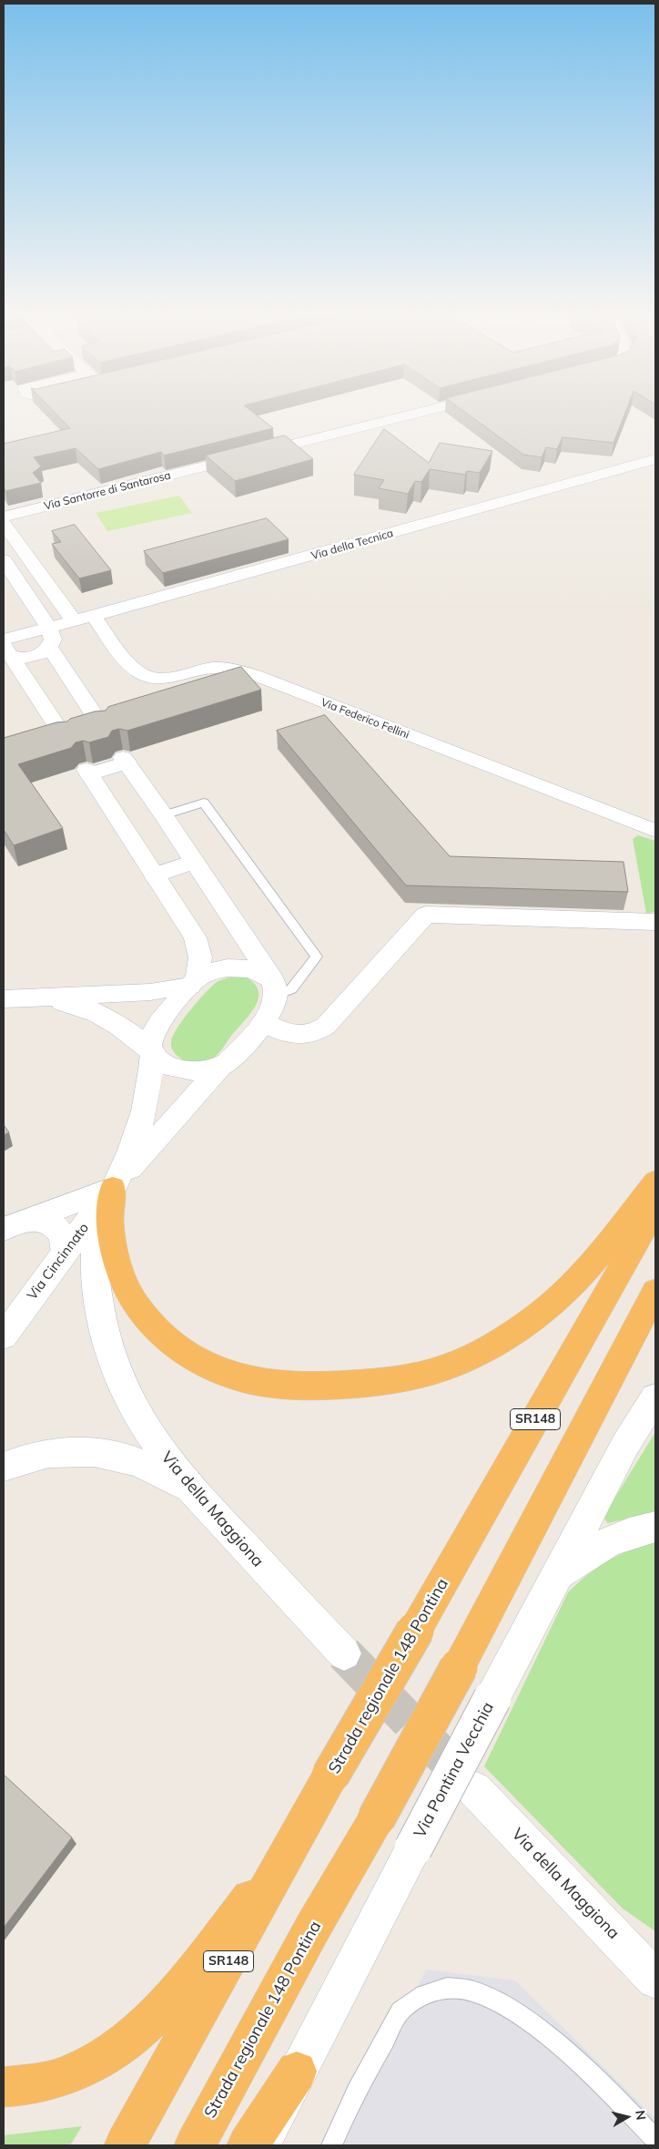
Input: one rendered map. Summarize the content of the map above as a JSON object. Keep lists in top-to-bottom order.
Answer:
{
  "streets": {
    "highway": ["SR148", "Strada regionale 148 Pontina"],
    "street": [
      "Via Santorre di Santarosa",
      "Via della Tecnica",
      "Via Federico Fellini",
      "Via Cincinnato",
      "Via della Maggiona",
      "Via Pontina Vecchia"
    ]
  },
  "crossings": [
    ["Via della Tecnica", "Via Federico Fellini"],
    ["Via Cincinnato", "Via della Maggiona"]
  ],
  "north": "right"
}
